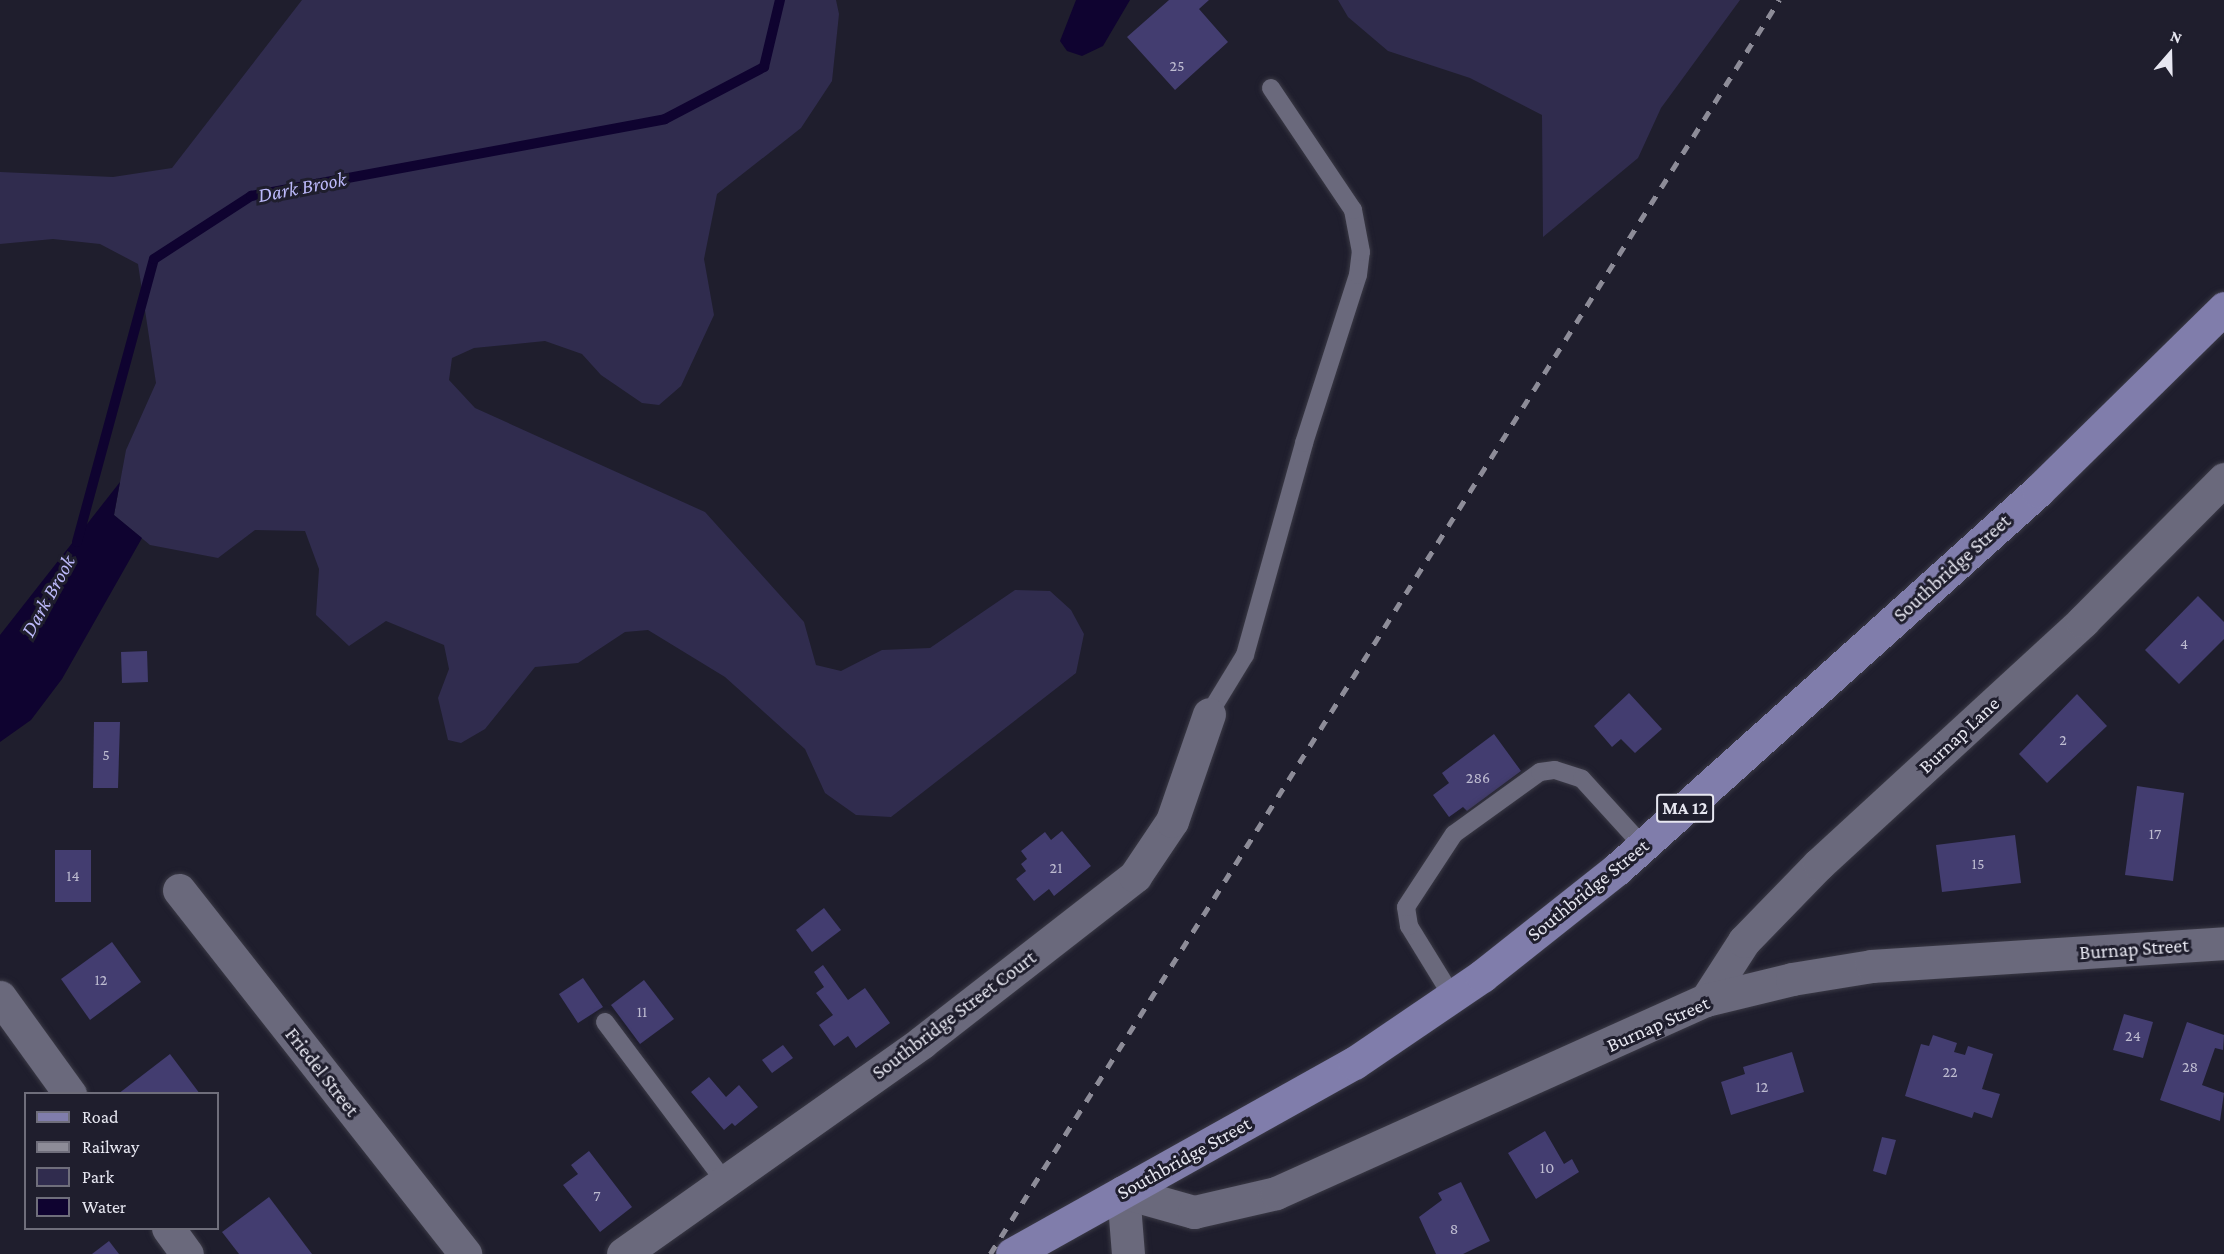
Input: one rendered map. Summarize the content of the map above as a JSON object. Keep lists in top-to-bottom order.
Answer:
{
  "streets": {
    "main road": ["Southbridge Street", "MA 12"],
    "street": [
      "Burnap Lane",
      "Burnap Street",
      "Southbridge Street Court",
      "Friedel Street"
    ]
  },
  "crossings": [
    ["Southbridge Street", "Burnap Street"],
    ["Burnap Lane", "Burnap Street"]
  ],
  "water": ["Dark Brook"],
  "house_numbers": [
    "25",
    "4",
    "2",
    "5",
    "286",
    "17",
    "15",
    "21",
    "14",
    "12",
    "11",
    "24",
    "28",
    "22",
    "12",
    "10",
    "7",
    "8"
  ],
  "legend": [
    "Road",
    "Railway",
    "Park",
    "Water"
  ],
  "north": "top"
}
